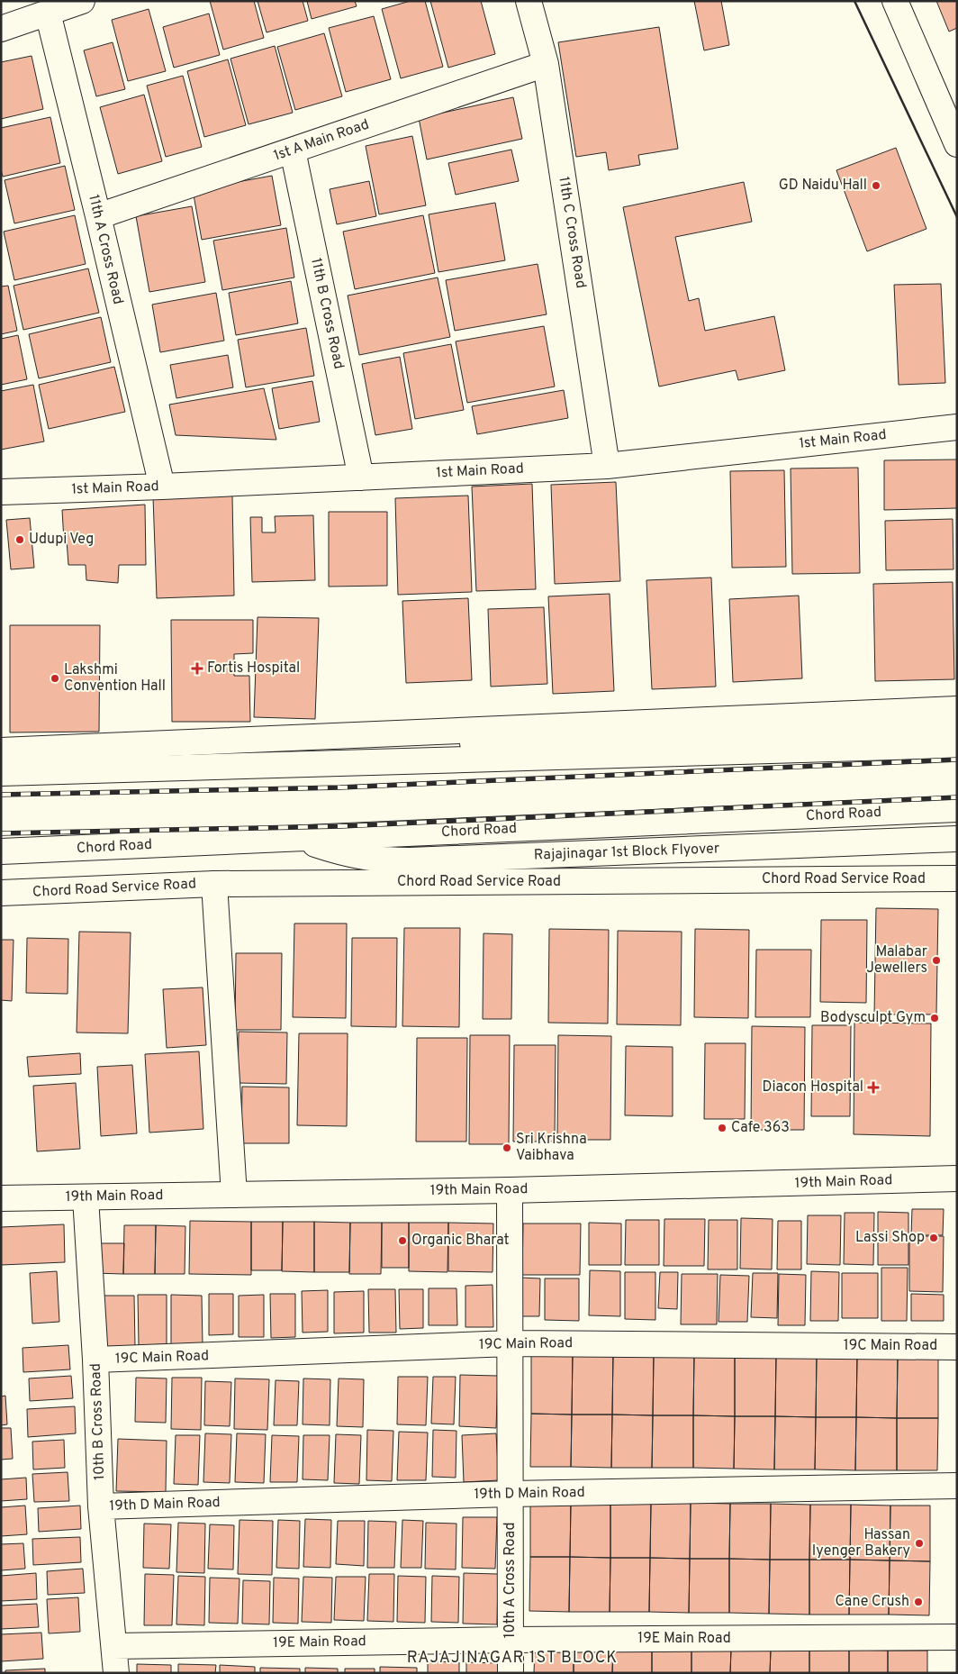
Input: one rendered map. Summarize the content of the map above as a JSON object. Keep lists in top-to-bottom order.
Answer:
{
  "streets": {
    "street": [
      "1st A Main Road",
      "11th C Cross Road",
      "11th A Cross Road",
      "11th B Cross Road",
      "1st Main Road",
      "Chord Road",
      "Rajajinagar 1st Block Flyover",
      "Chord Road Service Road",
      "19th Main Road",
      "19C Main Road",
      "10th B Cross Road",
      "19th D Main Road",
      "10th A Cross Road",
      "19E Main Road"
    ]
  },
  "crossings": [
    ["1st A Main Road", "11th C Cross Road"],
    ["1st A Main Road", "11th A Cross Road"],
    ["1st A Main Road", "11th B Cross Road"],
    ["11th C Cross Road", "1st Main Road"],
    ["11th A Cross Road", "1st Main Road"],
    ["11th B Cross Road", "1st Main Road"],
    ["Chord Road", "Rajajinagar 1st Block Flyover"],
    ["19th Main Road", "10th B Cross Road"],
    ["19th Main Road", "10th A Cross Road"],
    ["19C Main Road", "10th B Cross Road"],
    ["19C Main Road", "10th A Cross Road"],
    ["10th B Cross Road", "19th D Main Road"],
    ["10th B Cross Road", "19E Main Road"],
    ["19th D Main Road", "10th A Cross Road"],
    ["10th A Cross Road", "19E Main Road"]
  ],
  "districts": ["RAJAJINAGAR 1ST BLOCK"],
  "places": {
    "other": [
      "GD Naidu Hall",
      "Udupi Veg",
      "Lakshmi Convention Hall",
      "Malabar Jewellers",
      "Bodysculpt Gym",
      "Cafe 363",
      "Sri Krishna Vaibhava",
      "Lassi Shop",
      "Organic Bharat",
      "Hassan Iyenger Bakery",
      "Cane Crush"
    ],
    "health": ["Fortis Hospital", "Diacon Hospital"]
  }
}
